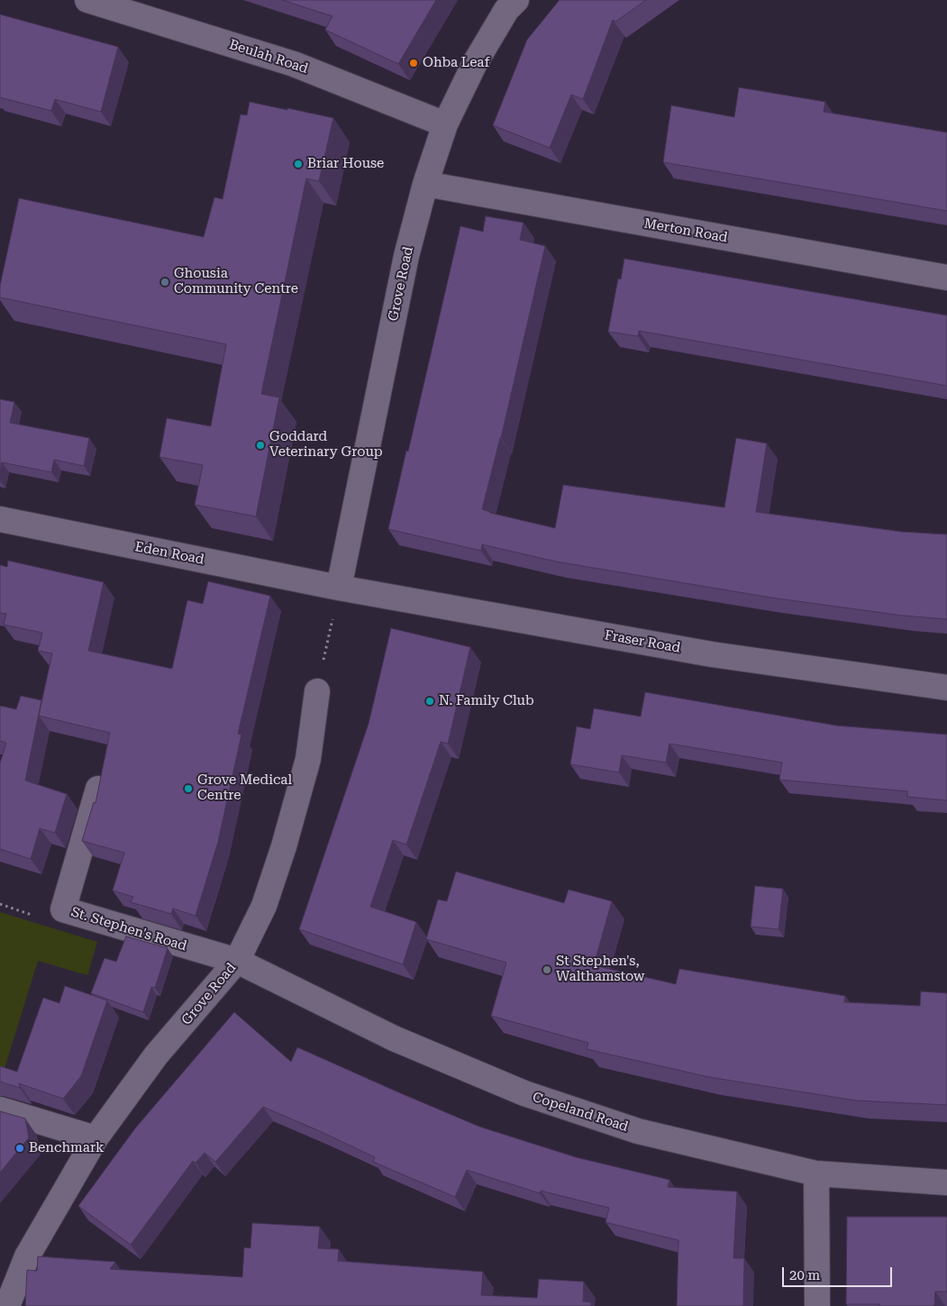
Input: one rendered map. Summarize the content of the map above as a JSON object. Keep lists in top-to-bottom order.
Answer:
{
  "streets": {
    "street": [
      "Beulah Road",
      "Merton Road",
      "Grove Road",
      "Eden Road",
      "Fraser Road",
      "St. Stephen's Road",
      "Copeland Road"
    ]
  },
  "crossings": [
    ["Beulah Road", "Grove Road"],
    ["Merton Road", "Grove Road"],
    ["Grove Road", "Eden Road"],
    ["Grove Road", "Fraser Road"],
    ["Grove Road", "St. Stephen's Road"],
    ["Grove Road", "Copeland Road"],
    ["Eden Road", "Fraser Road"],
    ["St. Stephen's Road", "Copeland Road"]
  ],
  "places": [
    "Ohba Leaf",
    "Briar House",
    "Ghousia Community Centre",
    "Goddard Veterinary Group",
    "N. Family Club",
    "Grove Medical Centre",
    "St Stephen's, Walthamstow",
    "Benchmark"
  ],
  "scale_bar": "20 m"
}
